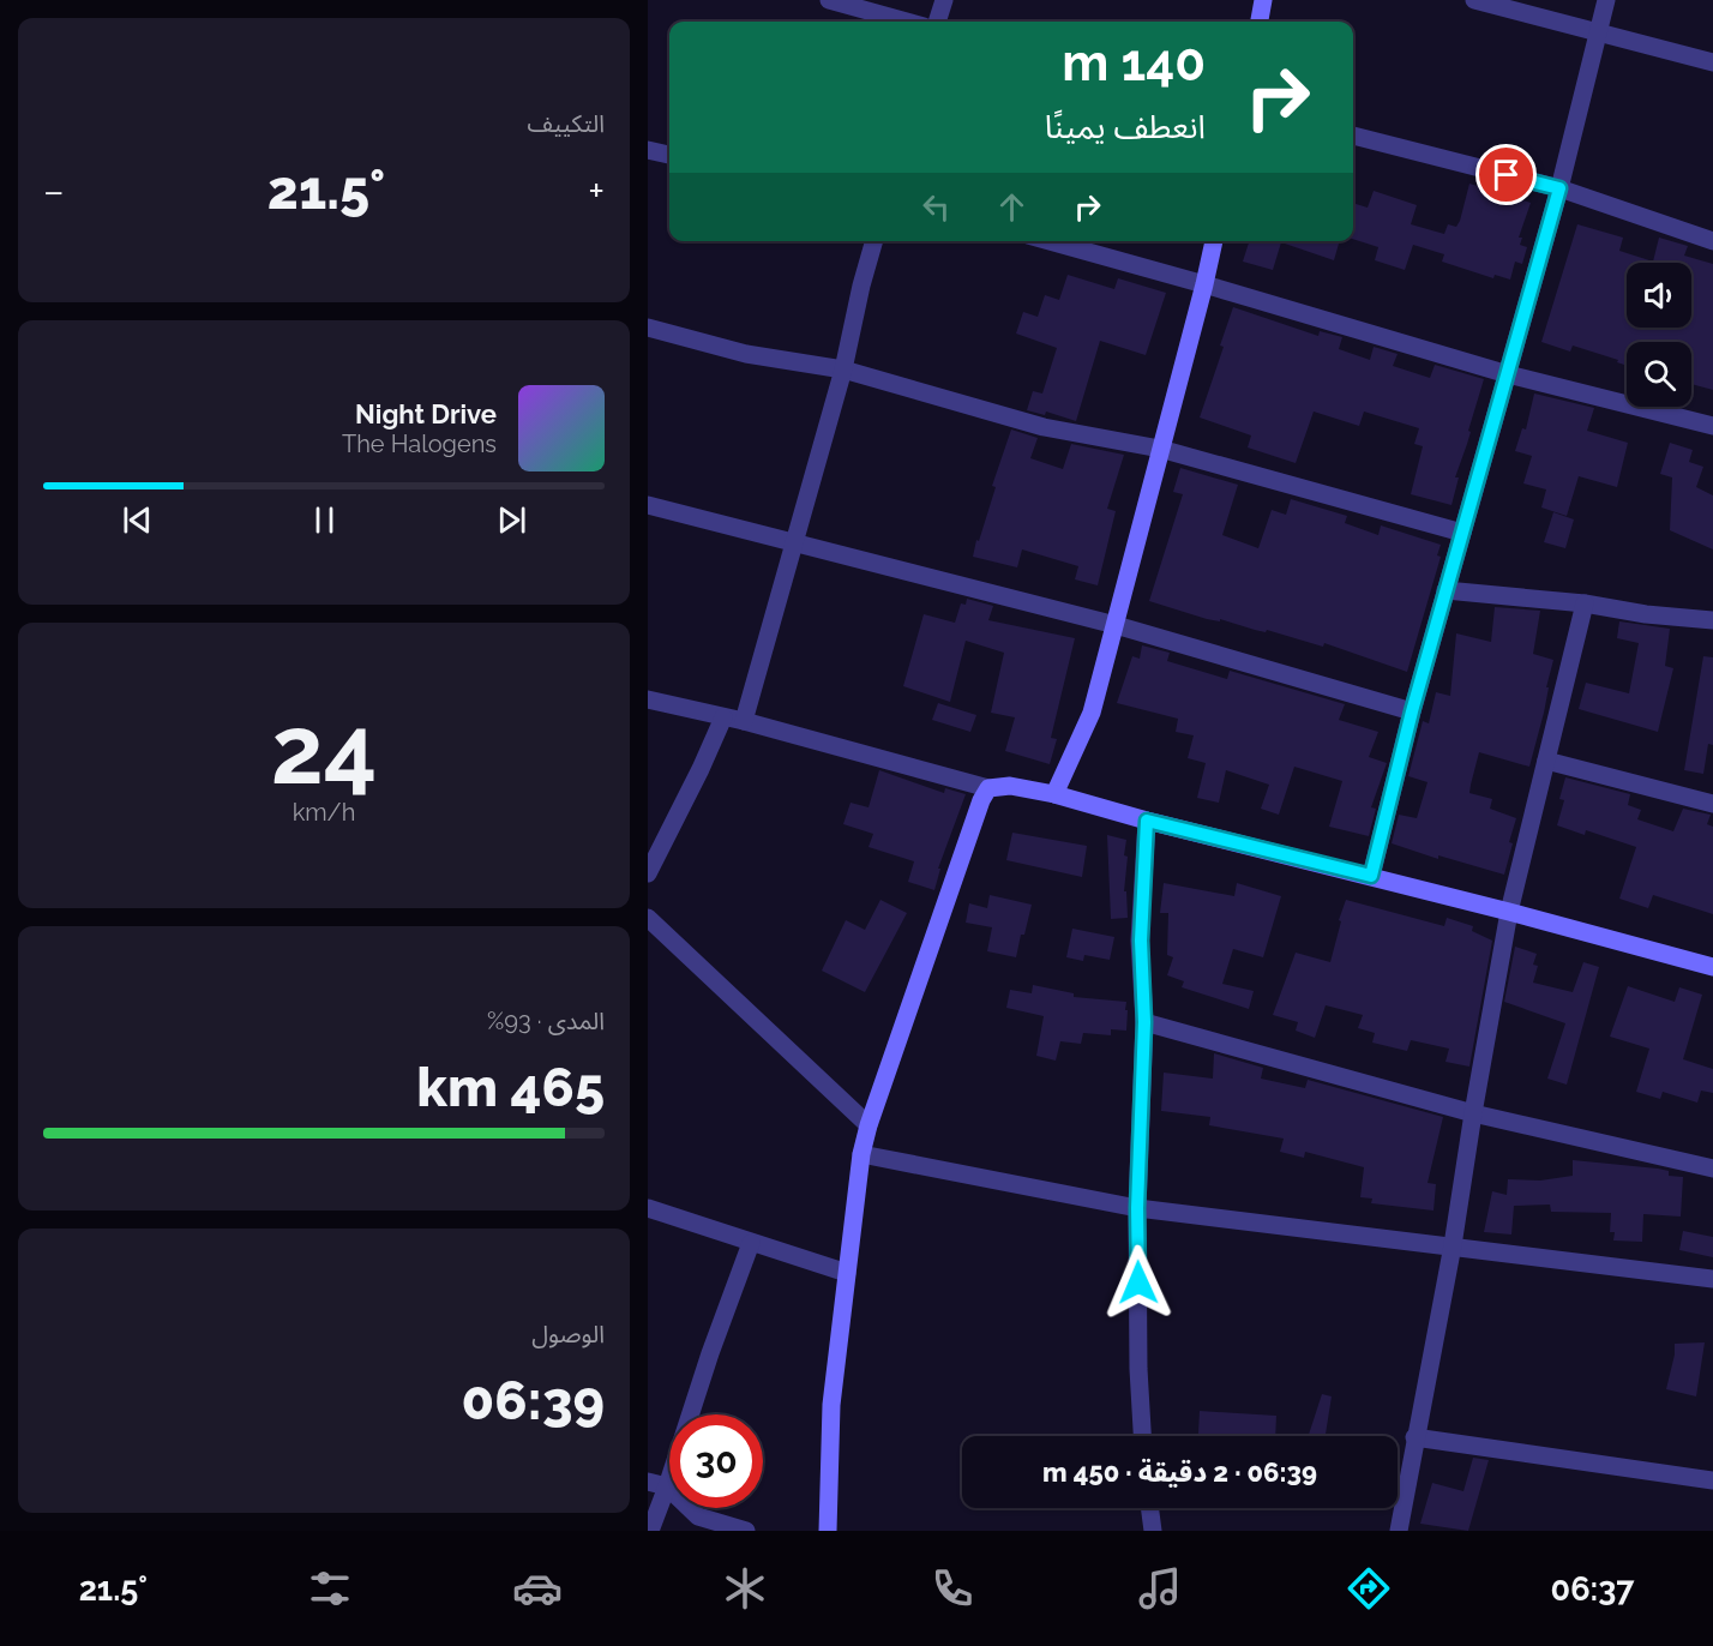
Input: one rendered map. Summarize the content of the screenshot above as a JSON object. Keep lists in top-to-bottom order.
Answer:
{
  "page": {
    "tile": [
      "التكييف",
      ["24", "km/h"],
      ["المدى · 93%", "465 km"],
      ["الوصول", "06:39"]
    ],
    "turn": ["140 m", "انعطف يمينًا"],
    "heat": ["−", "21.5°", "+"],
    "song": ["Night Drive", "The Halogens"],
    "limit": "30",
    "trip": "06:39 · 2 دقيقة · 450 m",
    "tabs": ["06:37", "21.5°"]
  }
}
